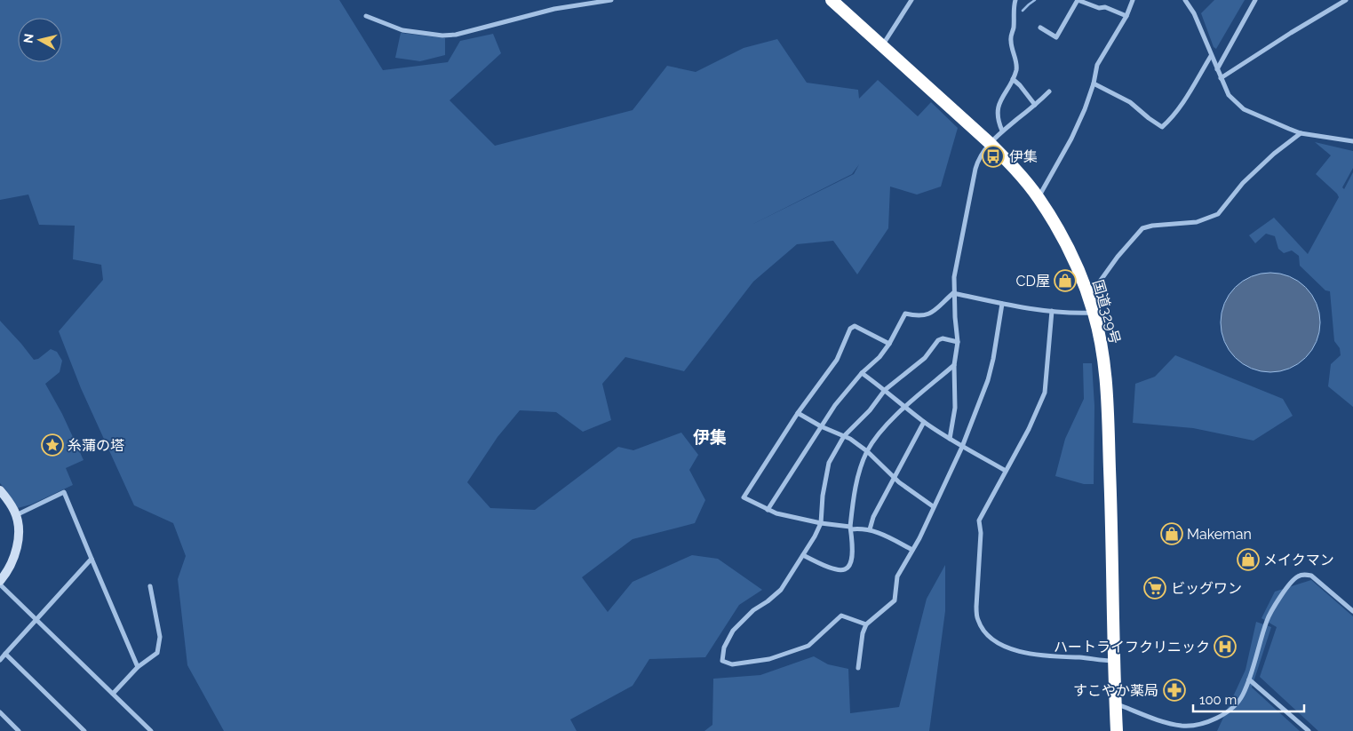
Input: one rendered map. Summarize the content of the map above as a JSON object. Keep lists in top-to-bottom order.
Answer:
{
  "streets": {
    "highway": ["国道329号"]
  },
  "districts": ["伊集"],
  "places": {
    "bus stop": ["伊集"],
    "shop": ["CD屋", "Makeman", "メイクマン"],
    "place": ["糸蒲の塔"],
    "supermarket": ["ビッグワン"],
    "hospital": ["ハートライフクリニック"],
    "pharmacy": ["すこやか薬局"]
  },
  "scale_bar": "100 m",
  "north": "left"
}
